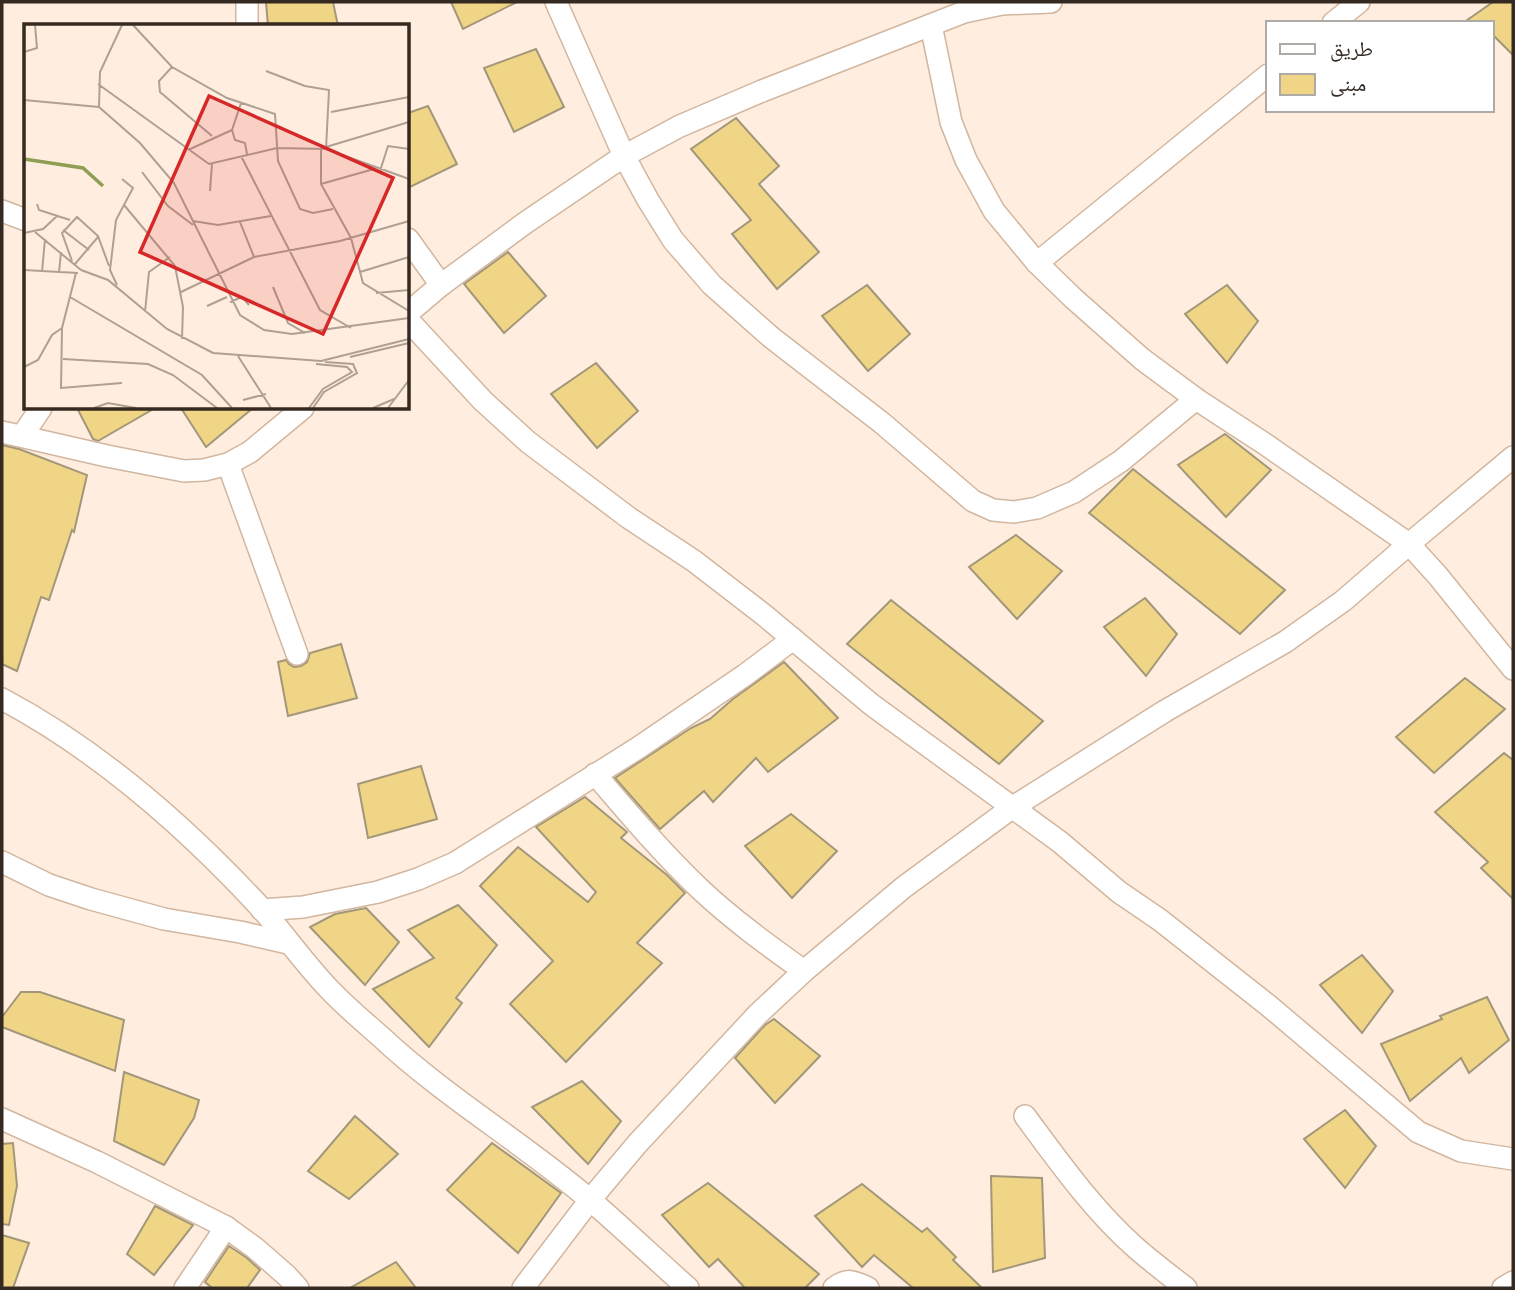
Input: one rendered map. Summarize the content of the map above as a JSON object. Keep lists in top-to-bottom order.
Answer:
{
  "legend": ["طريق", "مبنى"]
}
